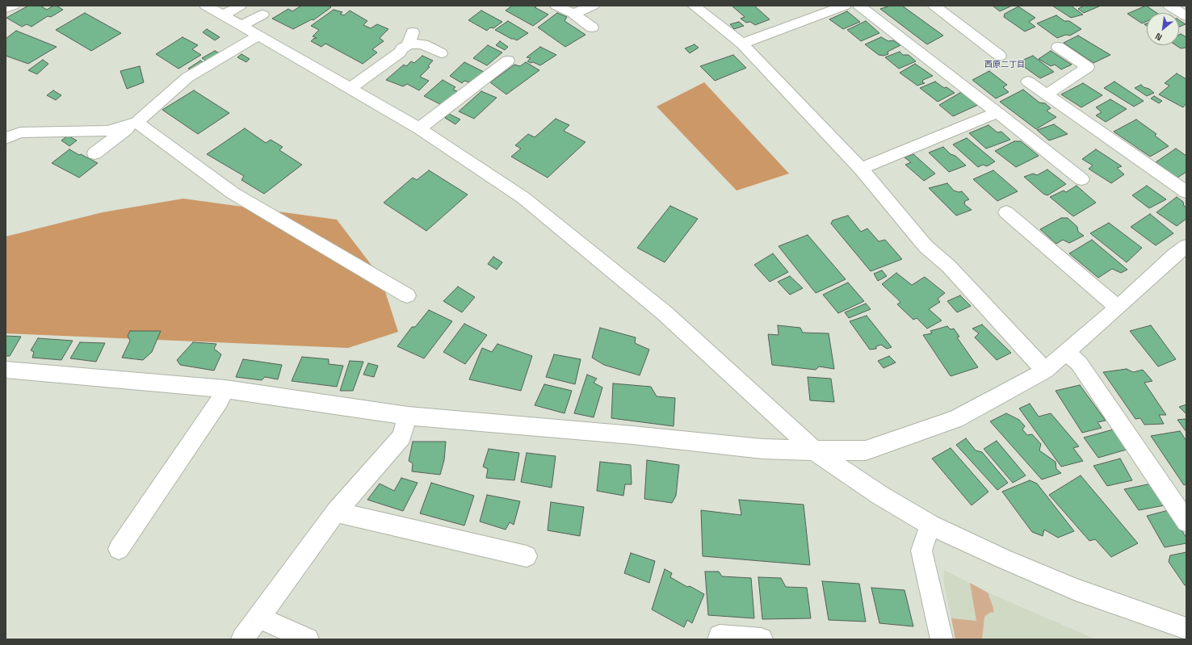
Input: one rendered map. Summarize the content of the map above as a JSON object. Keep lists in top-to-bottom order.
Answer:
{
  "districts": ["西原二丁目"],
  "north": "bottom left"
}
